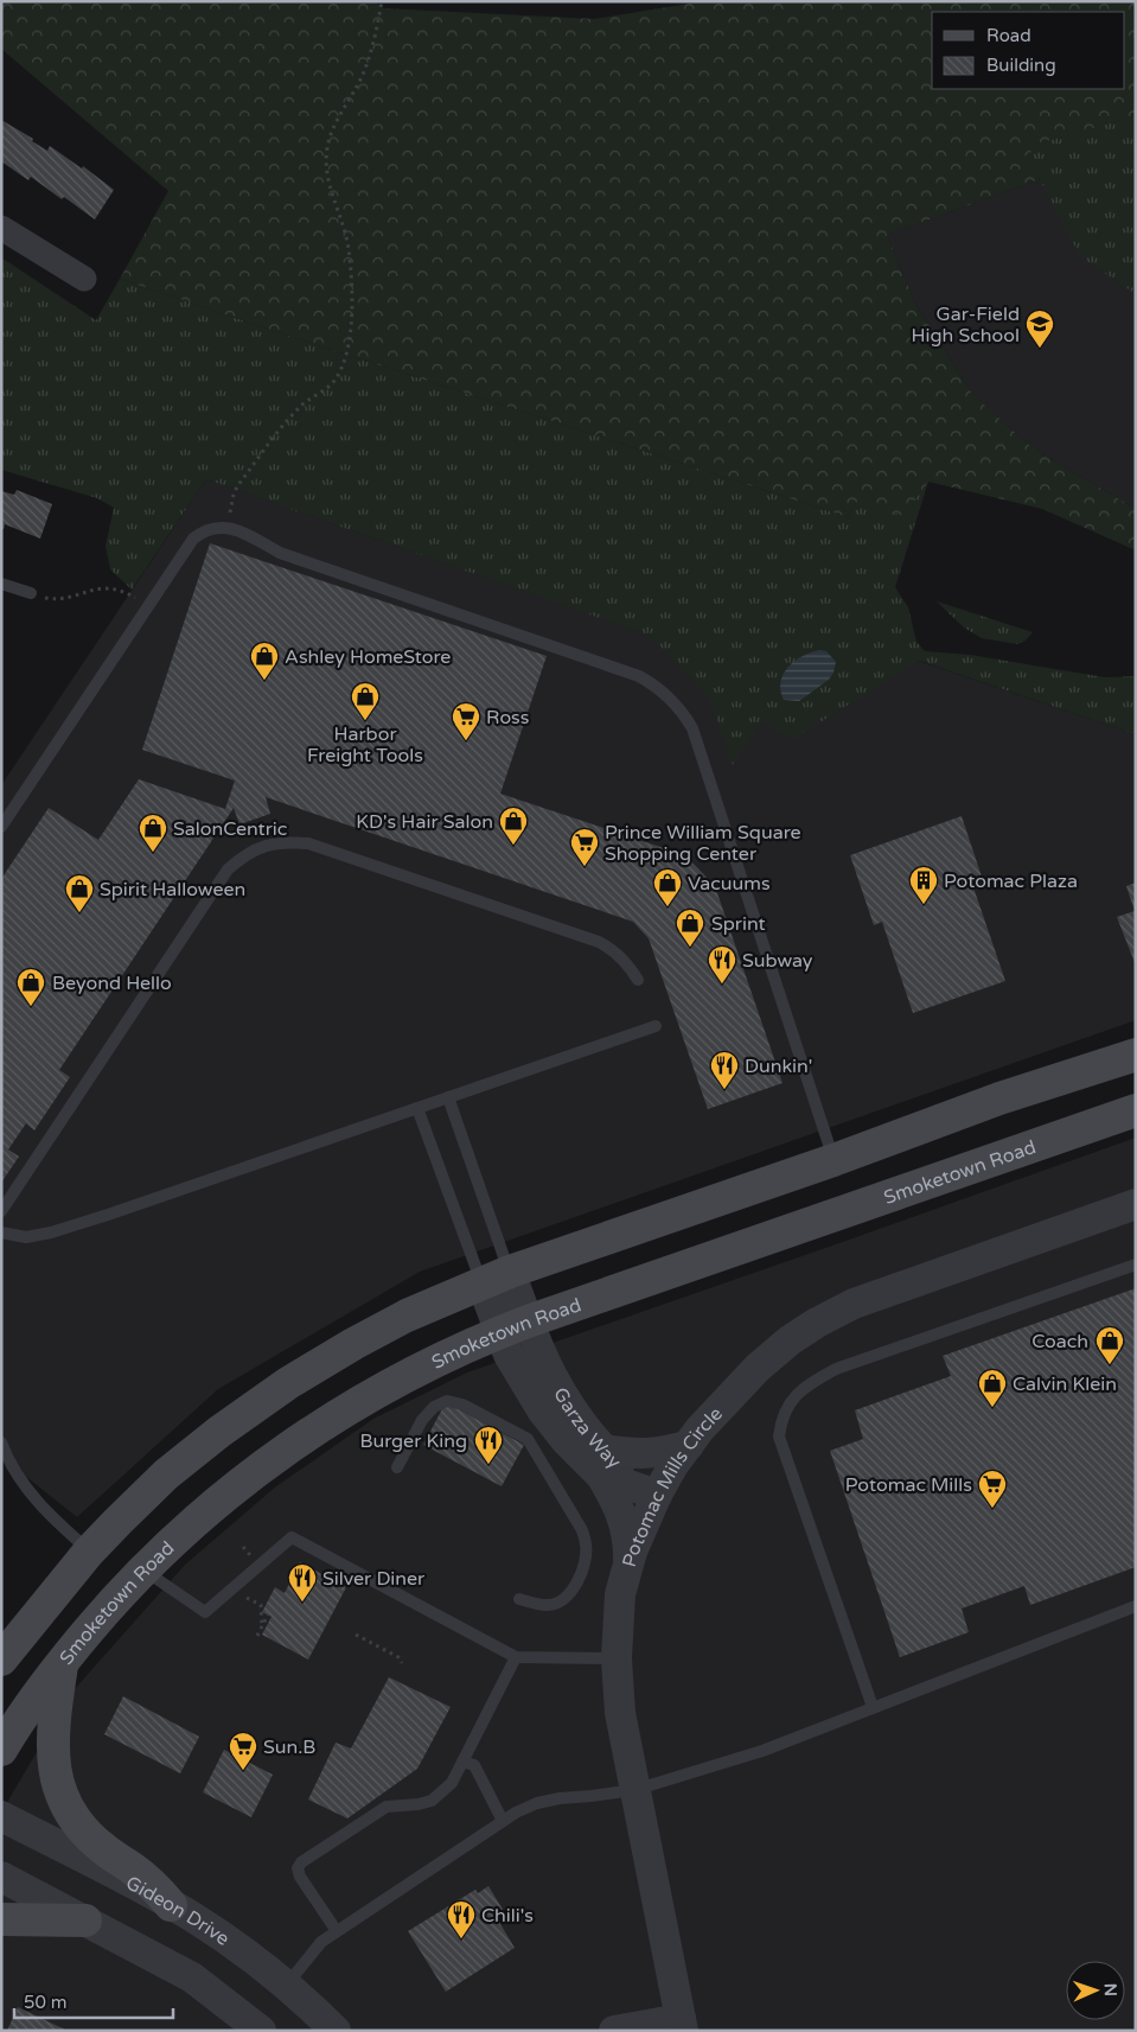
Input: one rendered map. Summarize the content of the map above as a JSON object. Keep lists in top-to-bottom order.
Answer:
{
  "streets": {
    "main road": ["Smoketown Road"],
    "street": ["Garza Way", "Potomac Mills Circle", "Gideon Drive"]
  },
  "crossings": [
    ["Smoketown Road", "Garza Way"],
    ["Garza Way", "Potomac Mills Circle"]
  ],
  "places": {
    "school or university": ["Gar-Field High School"],
    "shop": [
      "Ashley HomeStore",
      "Harbor Freight Tools",
      "KD's Hair Salon",
      "SalonCentric",
      "Vacuums",
      "Spirit Halloween",
      "Sprint",
      "Beyond Hello",
      "Coach",
      "Calvin Klein"
    ],
    "supermarket": [
      "Ross",
      "Prince William Square Shopping Center",
      "Potomac Mills",
      "Sun.B"
    ],
    "building": ["Potomac Plaza"],
    "restaurant": [
      "Subway",
      "Dunkin'",
      "Burger King",
      "Silver Diner",
      "Chili's"
    ]
  },
  "legend": ["Road", "Building"],
  "scale_bar": "50 m",
  "north": "right"
}
